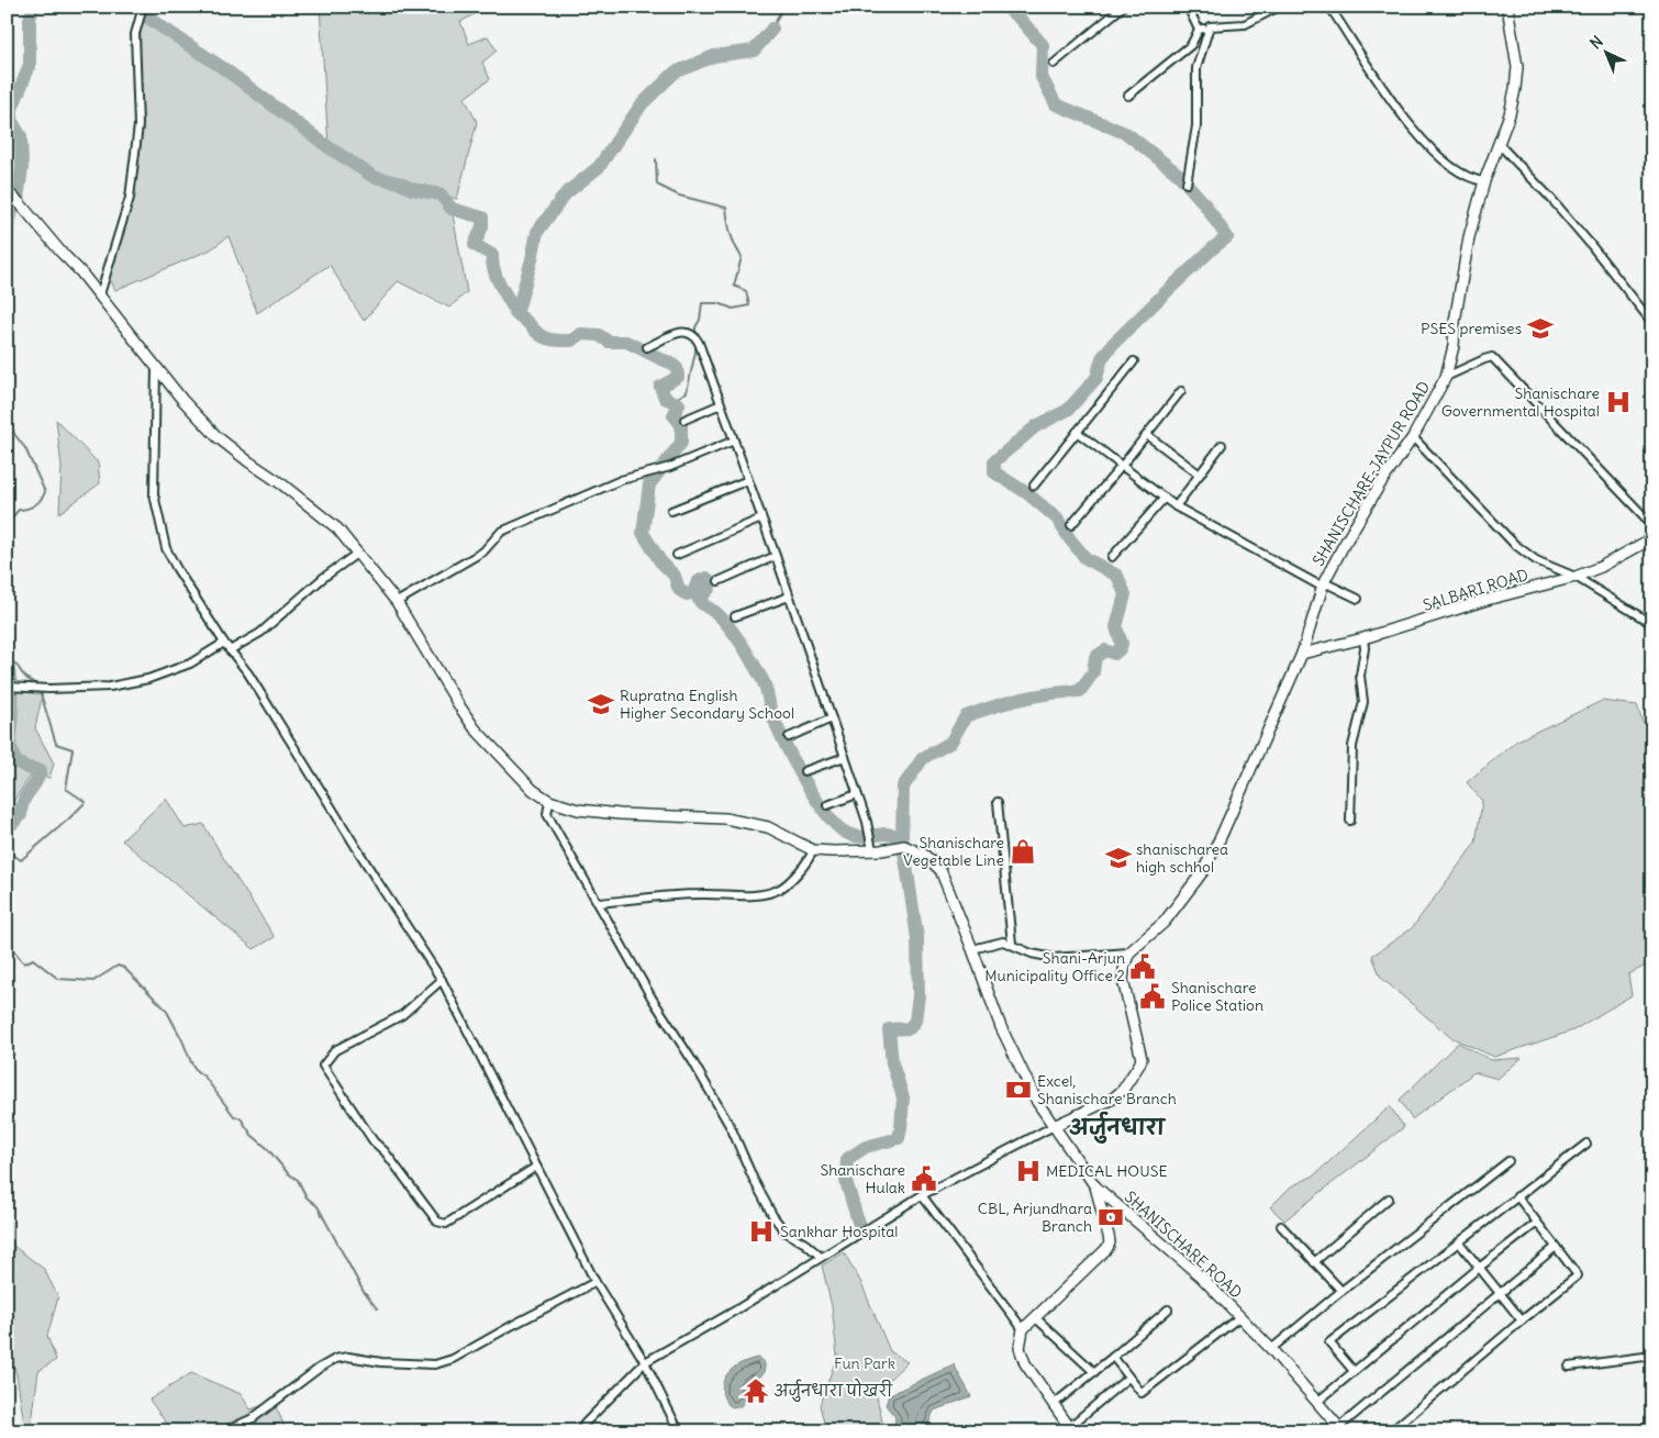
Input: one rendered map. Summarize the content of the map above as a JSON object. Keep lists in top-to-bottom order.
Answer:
{
  "streets": {
    "street": ["SHANISCHARE-JAYPUR ROAD", "SALBARI ROAD", "SHANISCHARE ROAD"]
  },
  "crossings": [
    ["SHANISCHARE-JAYPUR ROAD", "SALBARI ROAD"]
  ],
  "districts": ["अर्जुनधारा"],
  "parks": ["Fun Park"],
  "places": {
    "school or university": ["PSES premises", "Rupratna English Higher Secondary School", "shanischarea high schhol"],
    "hospital": ["Shanischare Governmental Hospital", "MEDICAL HOUSE", "Sankhar Hospital"],
    "shop": ["Shanischare Vegetable Line"],
    "public building": ["Shani-Arjun Municipality Office 2", "Shanischare Police Station", "Shanischare Hulak"],
    "bank": ["Excel, Shanischare Branch", "CBL, Arjundhara Branch"],
    "temple": ["अर्जुनधारा पोखरी"]
  },
  "north": "top left"
}
